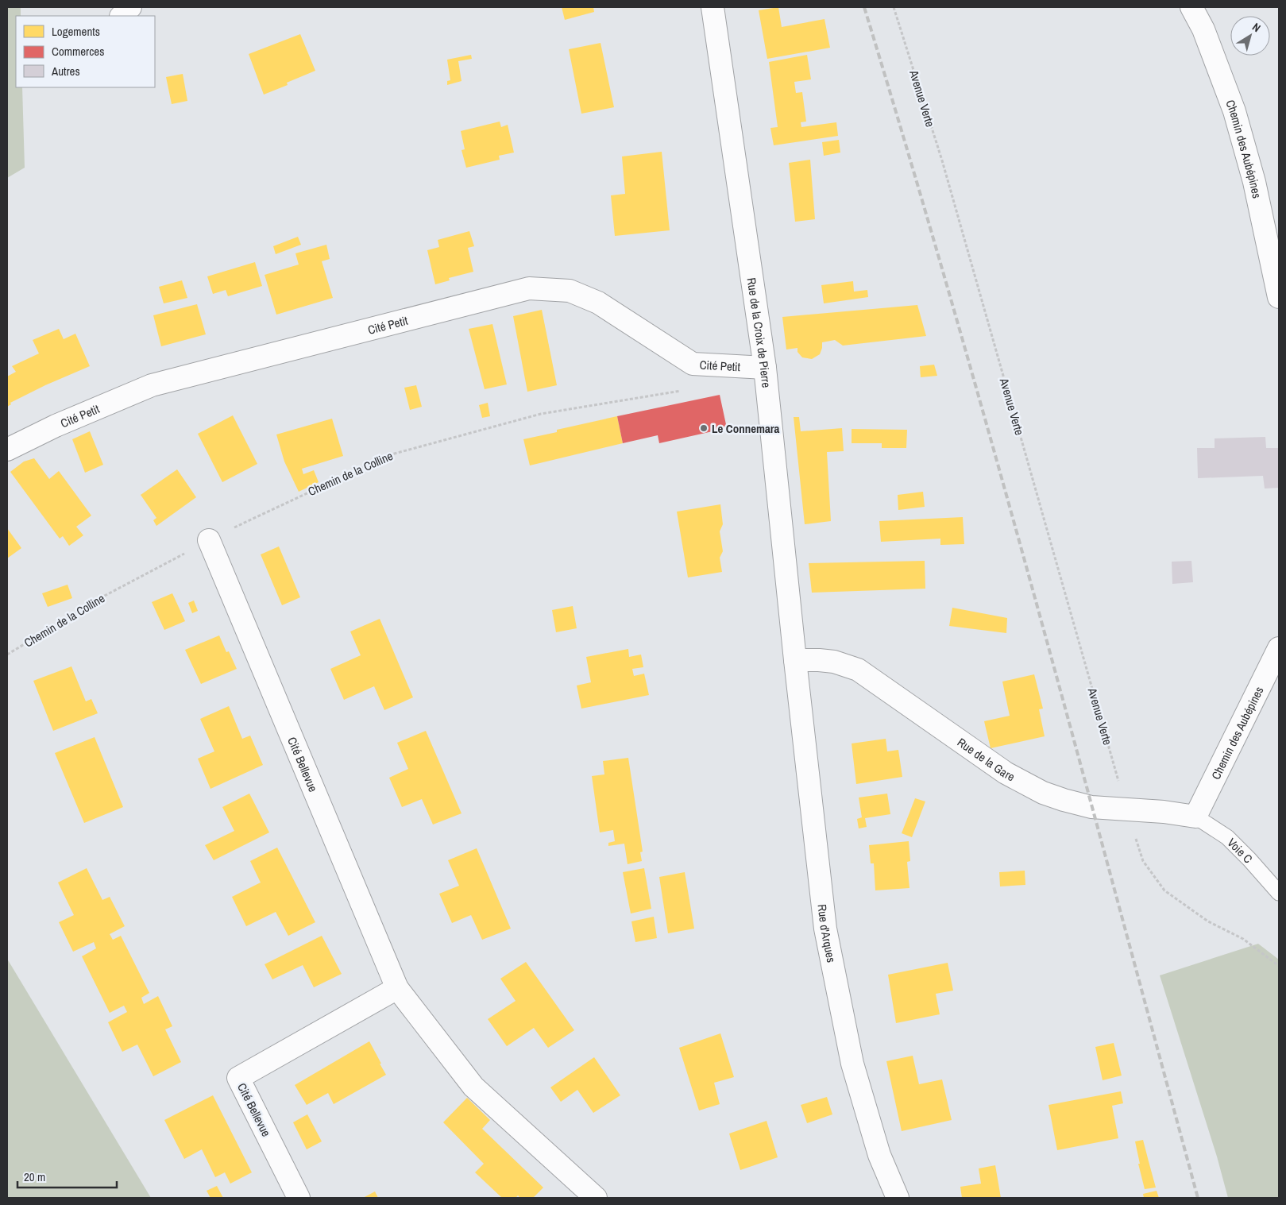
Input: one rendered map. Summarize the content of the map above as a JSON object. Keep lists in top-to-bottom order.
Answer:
{
  "streets": {
    "street": [
      "Chemin des Aubépines",
      "Cité Petit",
      "Rue de la Croix de Pierre",
      "Rue de la Gare",
      "Cité Bellevue",
      "Rue d'Arques"
    ],
    "lane": ["Voie C"],
    "path": ["Avenue Verte", "Chemin de la Colline"]
  },
  "crossings": [
    ["Avenue Verte", "Rue de la Gare"],
    ["Chemin des Aubépines", "Rue de la Gare"],
    ["Chemin des Aubépines", "Voie C"],
    ["Cité Petit", "Rue de la Croix de Pierre"],
    ["Cité Petit", "Chemin de la Colline"],
    ["Rue de la Croix de Pierre", "Rue de la Gare"],
    ["Rue de la Croix de Pierre", "Rue d'Arques"],
    ["Chemin de la Colline", "Cité Bellevue"],
    ["Rue de la Gare", "Voie C"],
    ["Rue de la Gare", "Rue d'Arques"]
  ],
  "places": ["Le Connemara"],
  "legend": ["Logements", "Commerces", "Autres"],
  "scale_bar": "20 m",
  "north": "top right"
}
